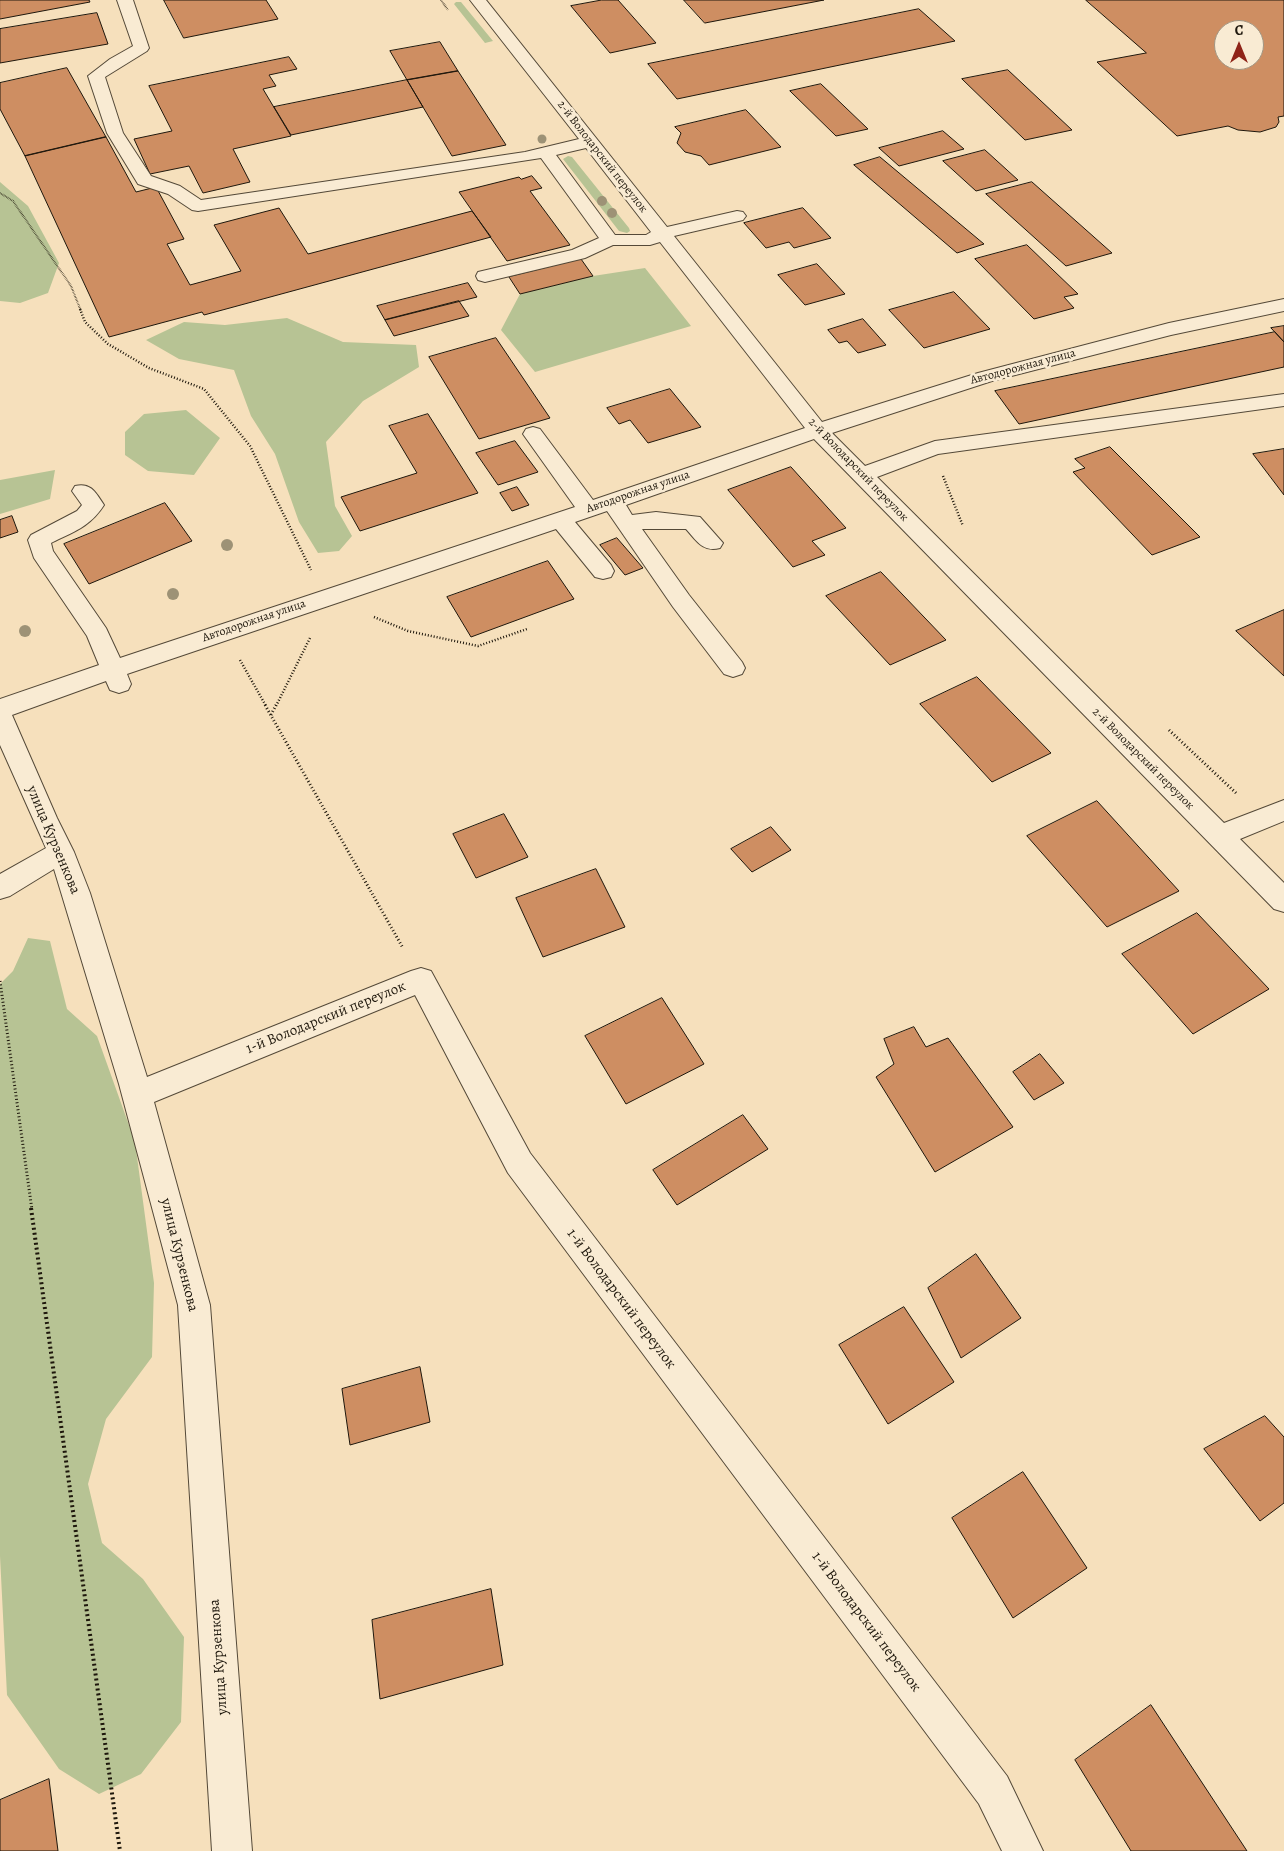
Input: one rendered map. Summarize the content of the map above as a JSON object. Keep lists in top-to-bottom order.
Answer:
{
  "streets": {
    "street": [
      "2-й Володарский переулок",
      "Автодорожная улица",
      "улица Курзенкова",
      "1-й Володарский переулок"
    ]
  },
  "crossings": [
    ["2-й Володарский переулок", "Автодорожная улица"],
    ["улица Курзенкова", "1-й Володарский переулок"]
  ],
  "north": "top"
}
